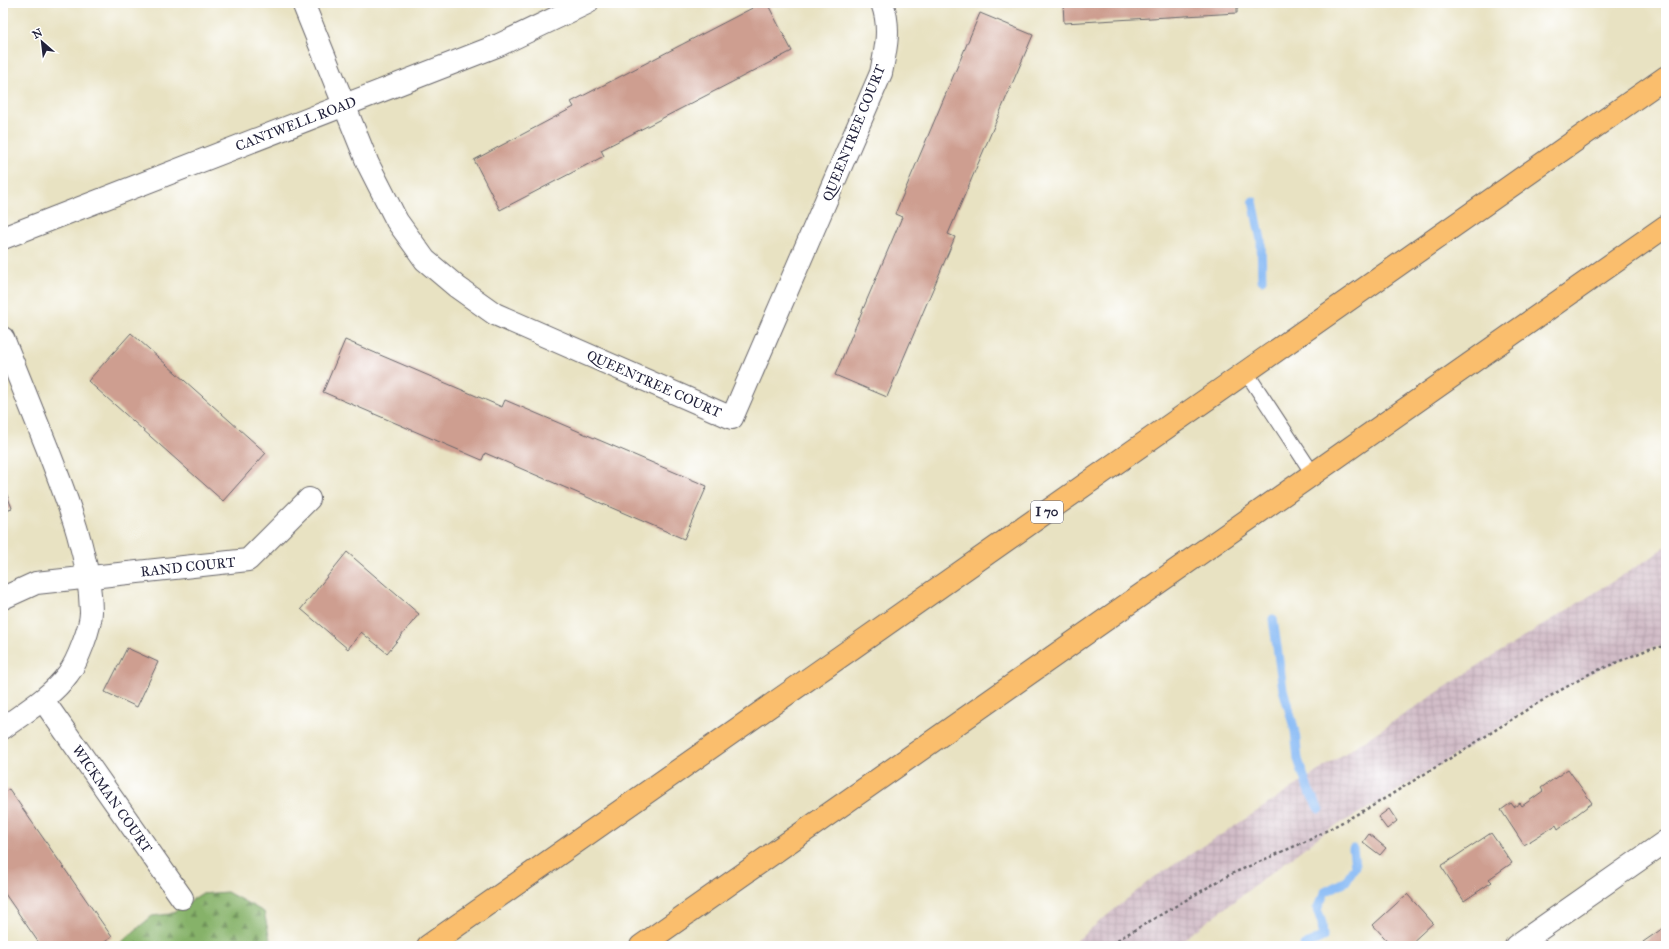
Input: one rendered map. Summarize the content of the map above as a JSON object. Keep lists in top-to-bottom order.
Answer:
{
  "streets": {
    "highway": ["I 70"],
    "street": [
      "CANTWELL ROAD",
      "QUEENTREE COURT",
      "RAND COURT",
      "WICKMAN COURT"
    ]
  },
  "crossings": [
    ["CANTWELL ROAD", "QUEENTREE COURT"]
  ],
  "north": "top left"
}
